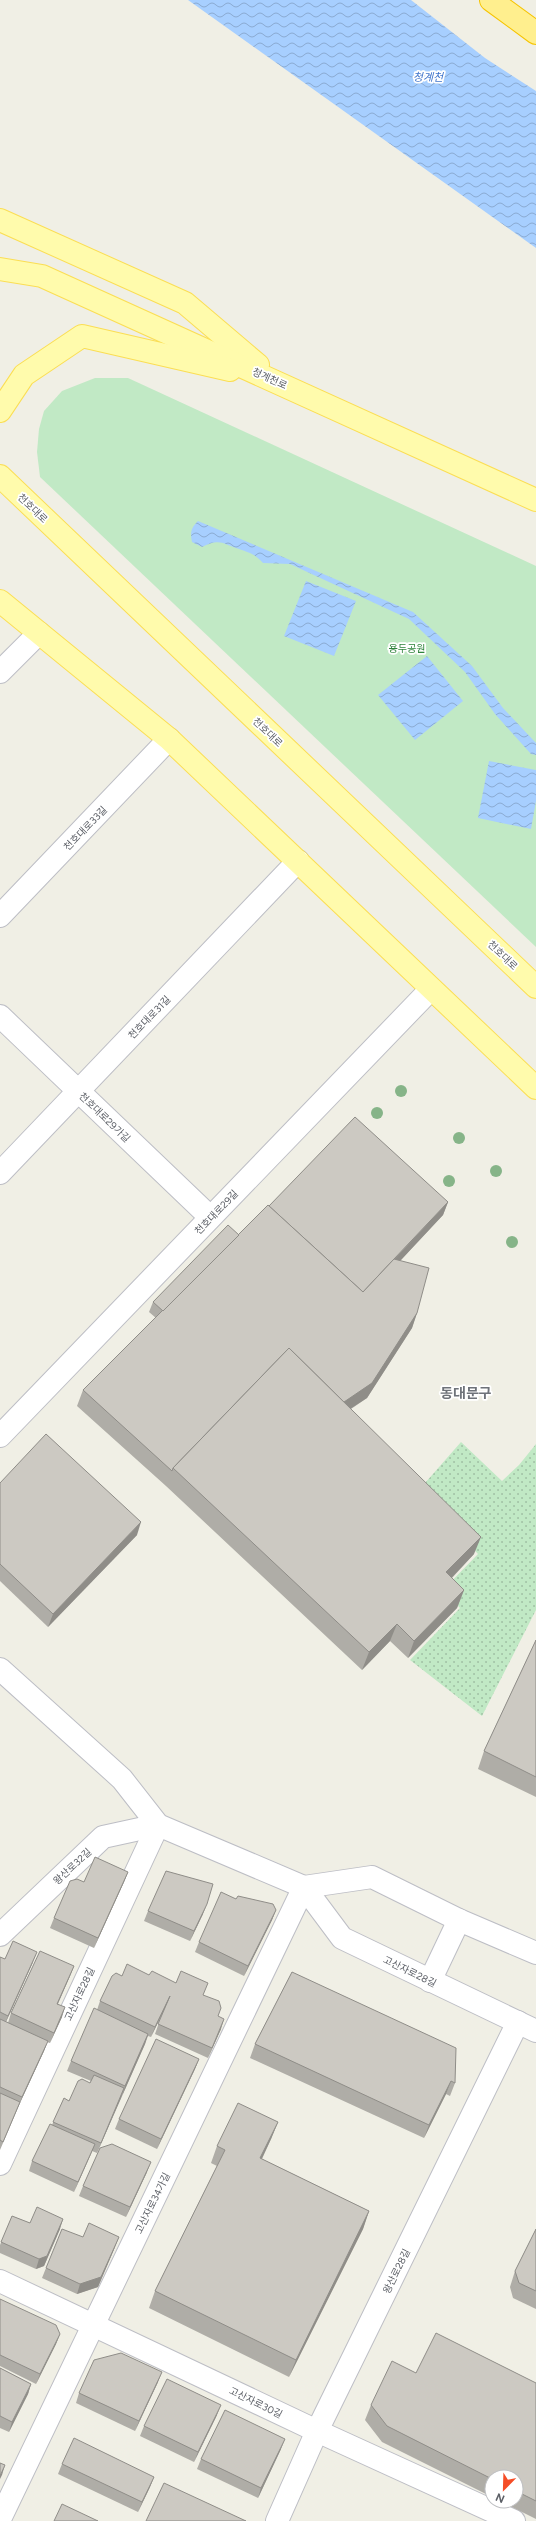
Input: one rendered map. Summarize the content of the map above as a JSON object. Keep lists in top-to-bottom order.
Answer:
{
  "streets": {
    "main road": ["청계천로", "천호대로"],
    "street": [
      "천호대로33길",
      "천호대로31길",
      "천호대로29가길",
      "천호대로29길",
      "왕산로32길",
      "고산자로28길",
      "고산자로34가길",
      "왕산로28길",
      "고산자로30길"
    ]
  },
  "crossings": [
    ["천호대로31길", "천호대로29가길"],
    ["천호대로29가길", "천호대로29길"],
    ["왕산로32길", "고산자로28길"],
    ["고산자로28길", "고산자로34가길"],
    ["고산자로28길", "왕산로28길"],
    ["고산자로34가길", "고산자로30길"],
    ["왕산로28길", "고산자로30길"]
  ],
  "districts": ["동대문구"],
  "water": ["청계천"],
  "parks": ["용두공원"],
  "north": "bottom left"
}
